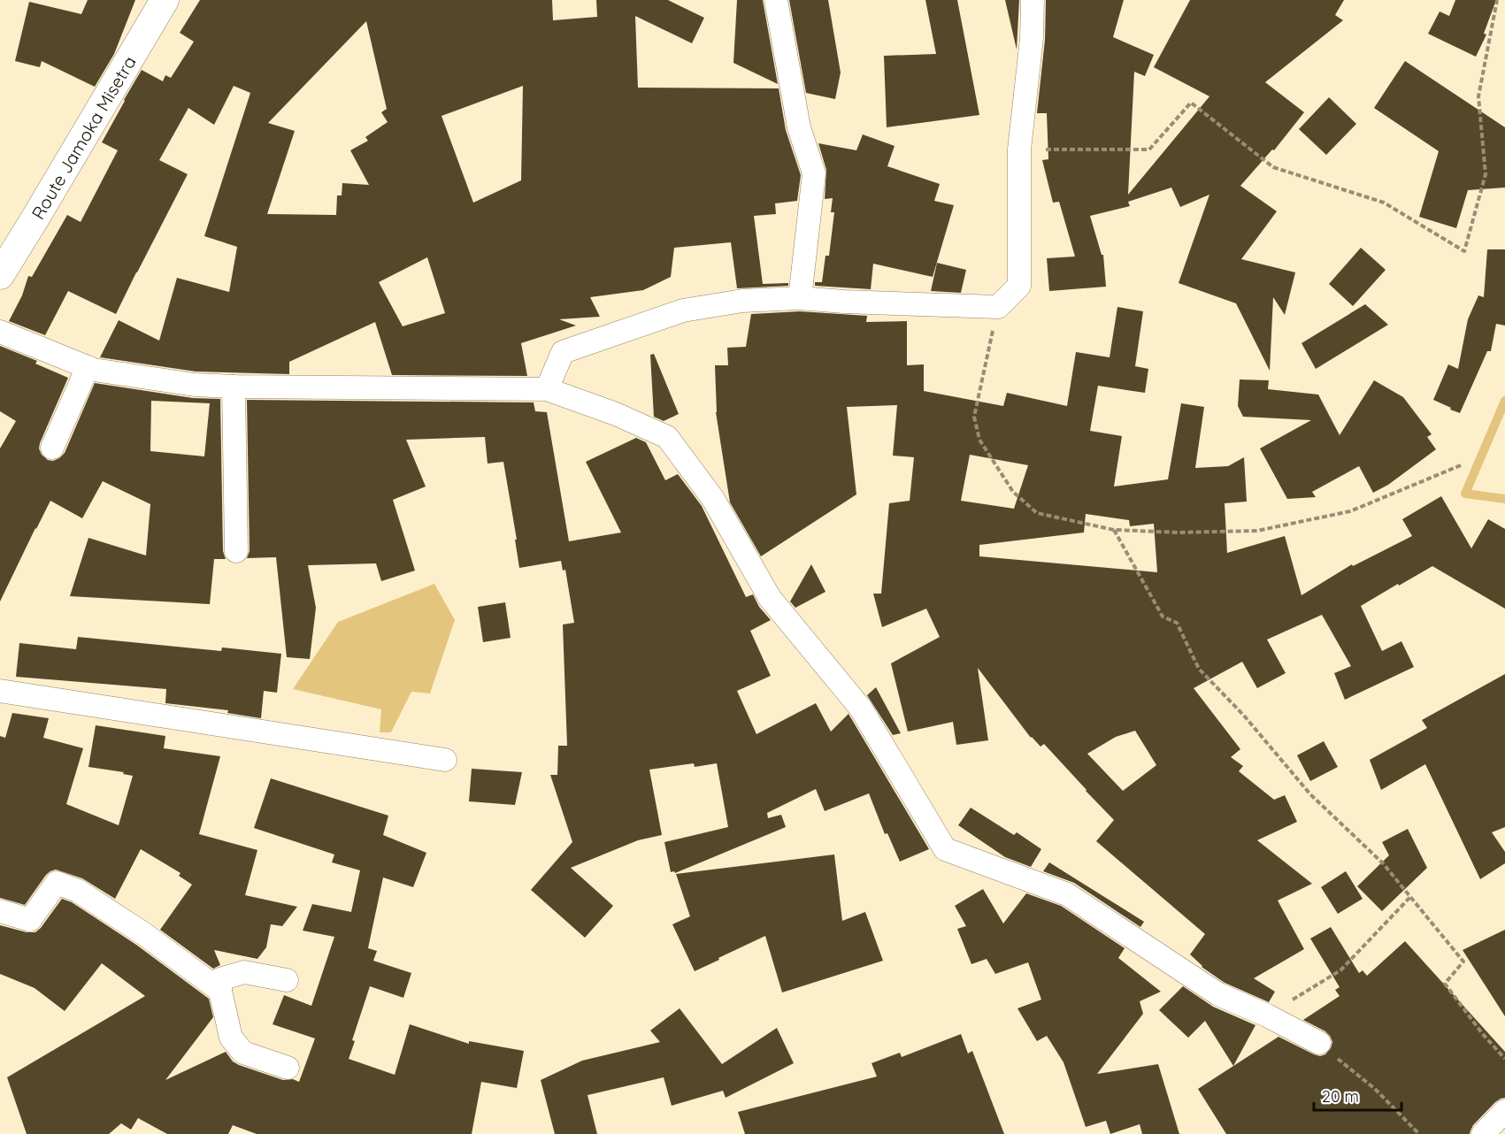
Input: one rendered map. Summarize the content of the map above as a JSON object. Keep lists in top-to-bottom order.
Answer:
{
  "streets": {
    "street": ["Route Jamoka Misetra"]
  },
  "scale_bar": "20 m"
}
